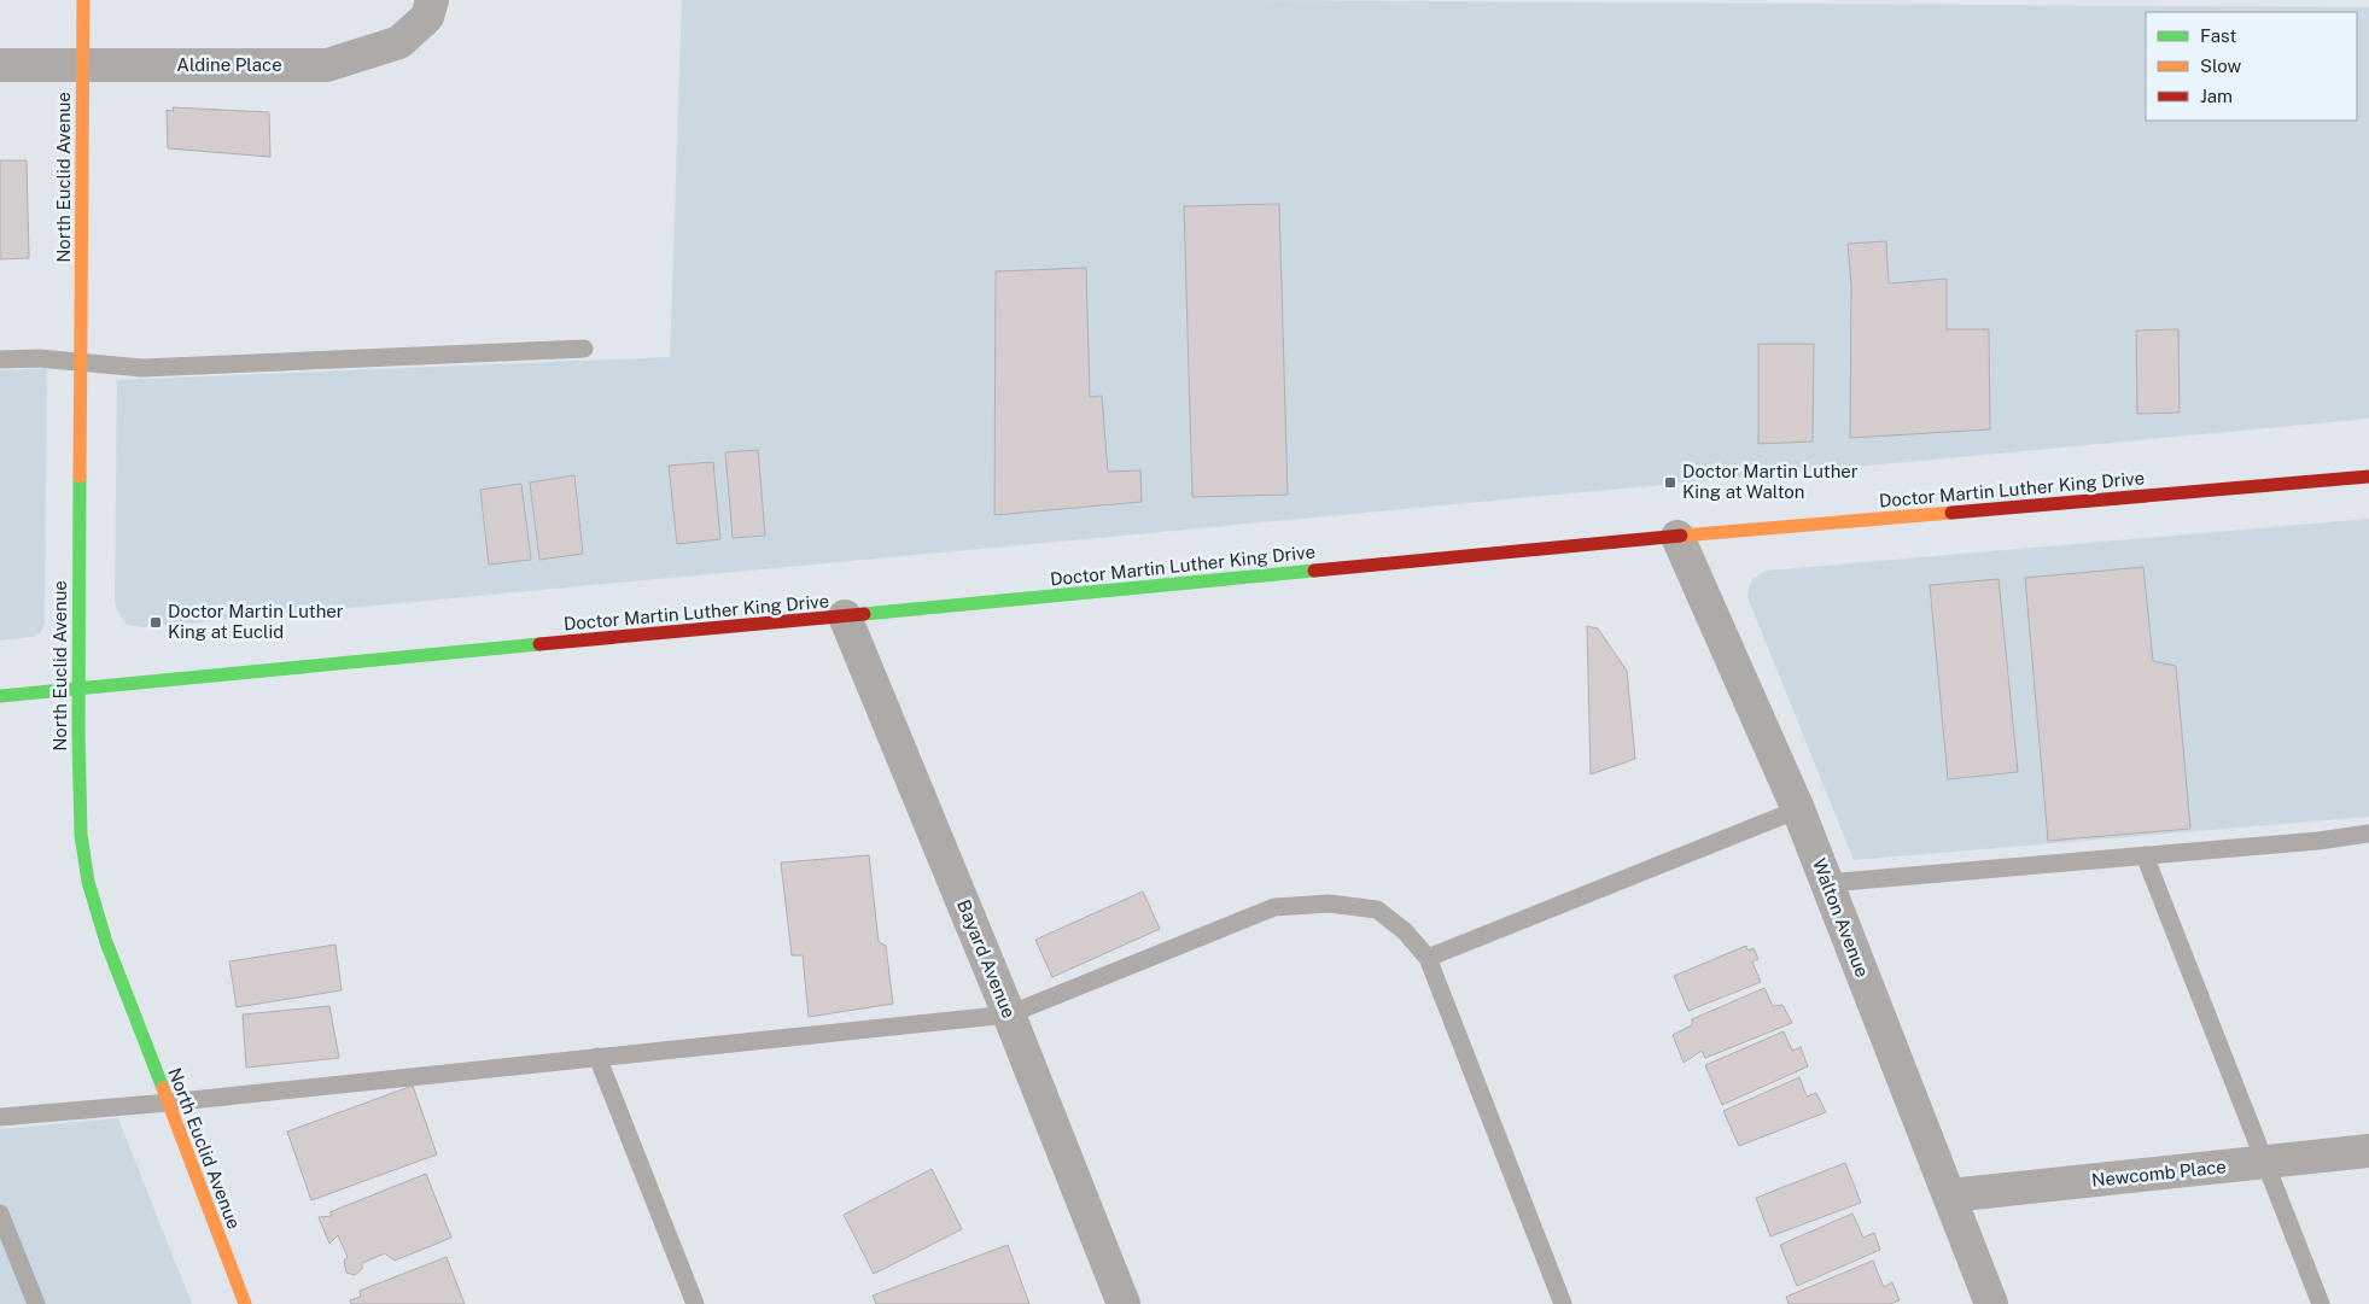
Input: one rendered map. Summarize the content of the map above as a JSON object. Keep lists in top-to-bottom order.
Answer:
{
  "streets": {
    "main road": ["North Euclid Avenue", "Doctor Martin Luther King Drive"],
    "street": [
      "Aldine Place",
      "Walton Avenue",
      "Bayard Avenue",
      "Newcomb Place"
    ]
  },
  "crossings": [
    ["Aldine Place", "North Euclid Avenue"],
    ["North Euclid Avenue", "Doctor Martin Luther King Drive"],
    ["Doctor Martin Luther King Drive", "Walton Avenue"],
    ["Doctor Martin Luther King Drive", "Bayard Avenue"],
    ["Walton Avenue", "Newcomb Place"]
  ],
  "places": {
    "transit": ["Doctor Martin Luther King at Walton", "Doctor Martin Luther King at Euclid"]
  },
  "legend": ["Fast", "Slow", "Jam"]
}
